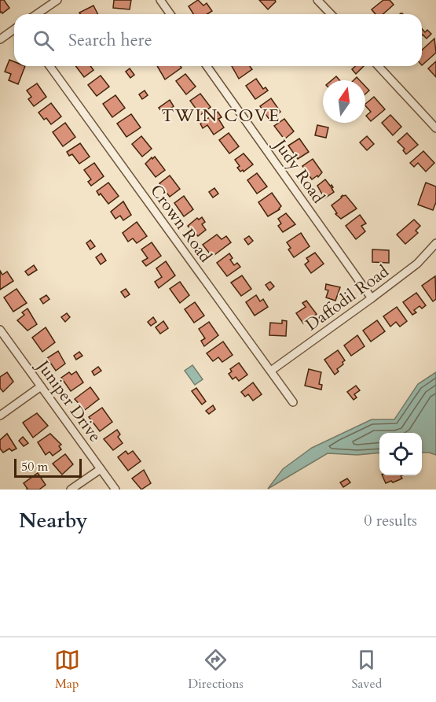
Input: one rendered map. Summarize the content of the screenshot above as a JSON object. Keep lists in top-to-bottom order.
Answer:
{
  "streets": {
    "street": [
      "Judy Road",
      "Crown Road",
      "Daffodil Road",
      "Juniper Drive"
    ]
  },
  "crossings": [
    ["Judy Road", "Daffodil Road"],
    ["Crown Road", "Daffodil Road"]
  ],
  "districts": ["TWIN COVE"],
  "scale_bar": "50 m",
  "north": "top",
  "page": {
    "search": "Search here",
    "scale": "50 m",
    "heading": ["Nearby", "0 results"],
    "nav": ["Map", "Directions", "Saved"]
  }
}
